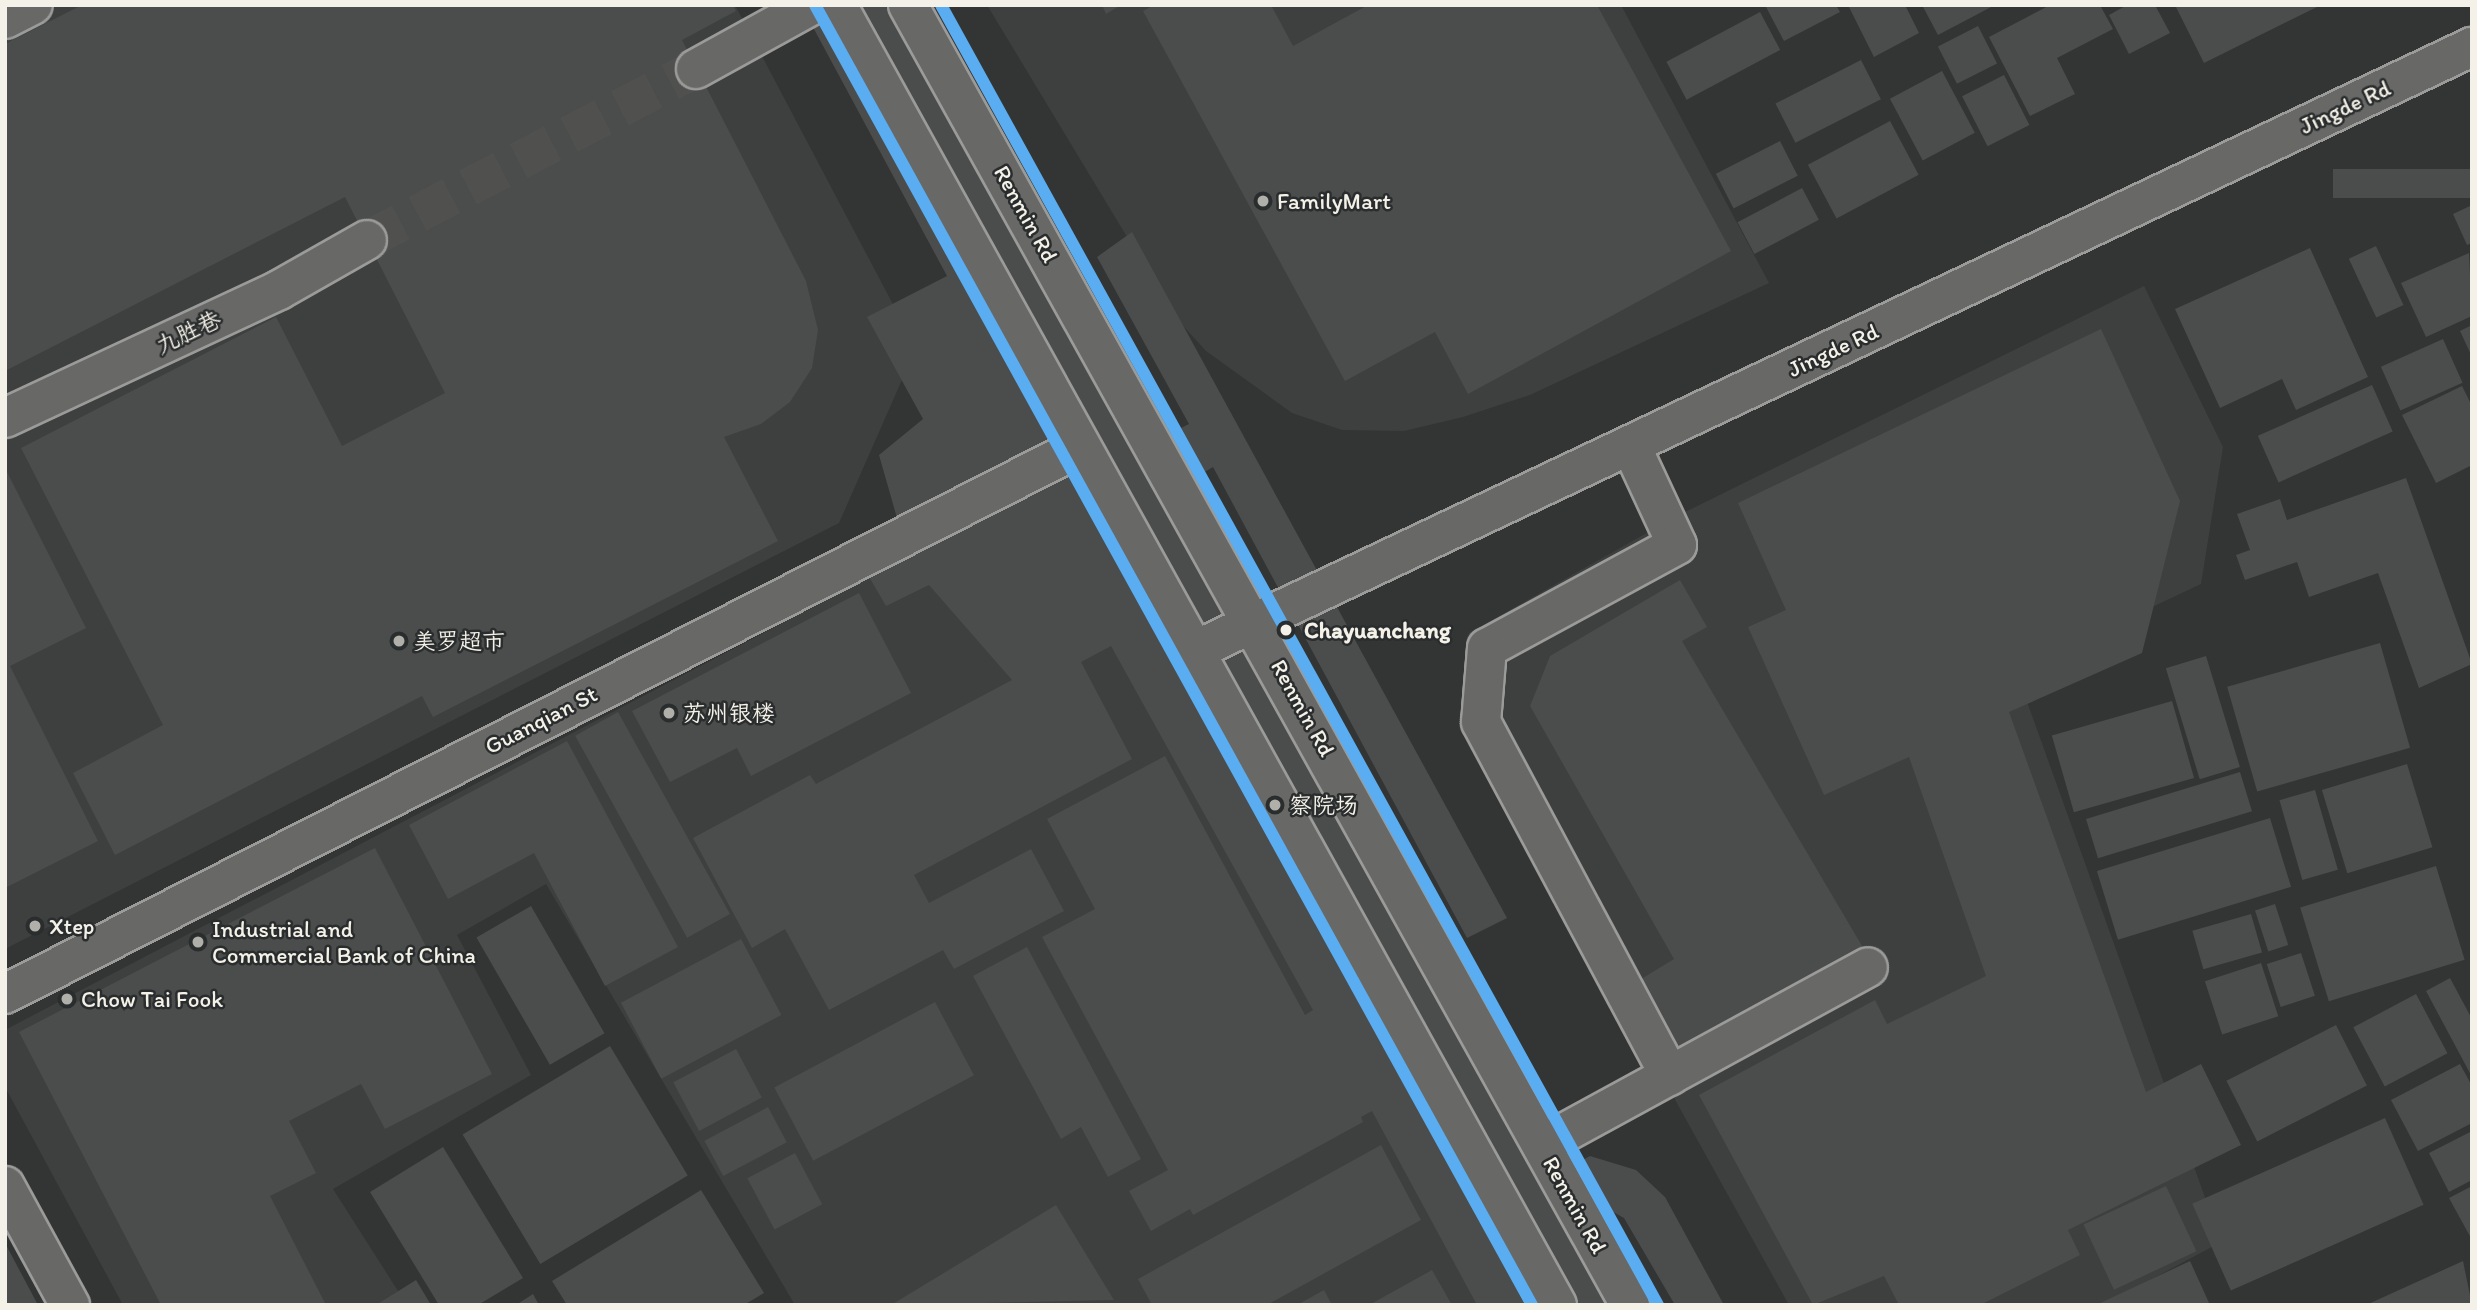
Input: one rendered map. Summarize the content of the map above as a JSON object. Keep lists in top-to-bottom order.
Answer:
{
  "streets": {
    "main road": [
      "Jingde Rd",
      "Renmin Rd",
      "九胜巷",
      "Guanqian St"
    ]
  },
  "crossings": [
    ["Jingde Rd", "Renmin Rd"]
  ],
  "places": [
    "FamilyMart",
    "Chayuanchang",
    "美罗超市",
    "苏州银楼",
    "察院场",
    "Xtep",
    "Industrial and Commercial Bank of China",
    "Chow Tai Fook"
  ]
}
